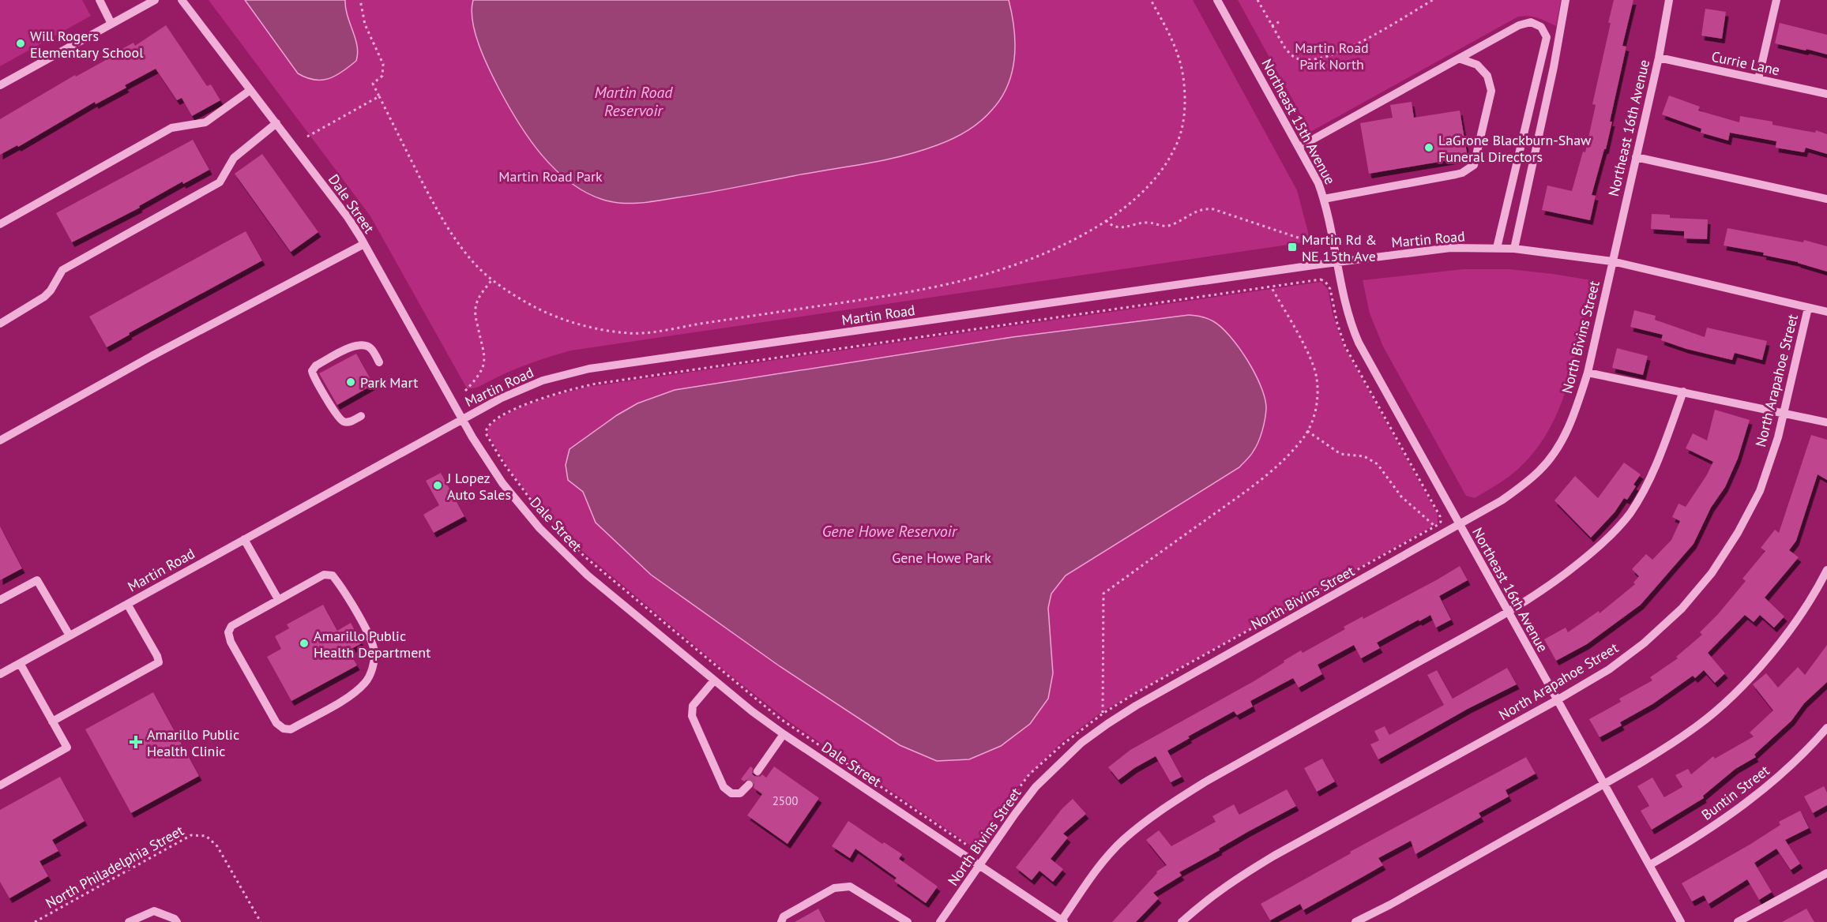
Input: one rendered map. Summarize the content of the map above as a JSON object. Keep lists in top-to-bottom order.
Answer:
{
  "streets": {
    "street": [
      "Currie Lane",
      "Northeast 15th Avenue",
      "Northeast 16th Avenue",
      "Dale Street",
      "Martin Road",
      "North Bivins Street",
      "North Arapahoe Street",
      "Buntin Street"
    ],
    "path": ["North Philadelphia Street"]
  },
  "crossings": [
    ["Currie Lane", "Northeast 16th Avenue"],
    ["Northeast 15th Avenue", "Northeast 16th Avenue"],
    ["Northeast 15th Avenue", "Martin Road"],
    ["Northeast 16th Avenue", "Martin Road"],
    ["Northeast 16th Avenue", "North Bivins Street"],
    ["Northeast 16th Avenue", "North Arapahoe Street"],
    ["Northeast 16th Avenue", "Buntin Street"],
    ["Dale Street", "Martin Road"],
    ["Dale Street", "North Bivins Street"],
    ["Martin Road", "North Bivins Street"],
    ["Martin Road", "North Arapahoe Street"]
  ],
  "water": ["Martin Road Reservoir", "Gene Howe Reservoir"],
  "parks": ["Martin Road Park North", "Martin Road Park", "Gene Howe Park"],
  "places": {
    "other": [
      "Will Rogers Elementary School",
      "LaGrone Blackburn-Shaw Funeral Directors",
      "Park Mart",
      "J Lopez Auto Sales",
      "Amarillo Public Health Department"
    ],
    "transit": ["Martin Rd & NE 15th Ave"],
    "health": ["Amarillo Public Health Clinic"]
  },
  "house_numbers": ["2500"]
}
